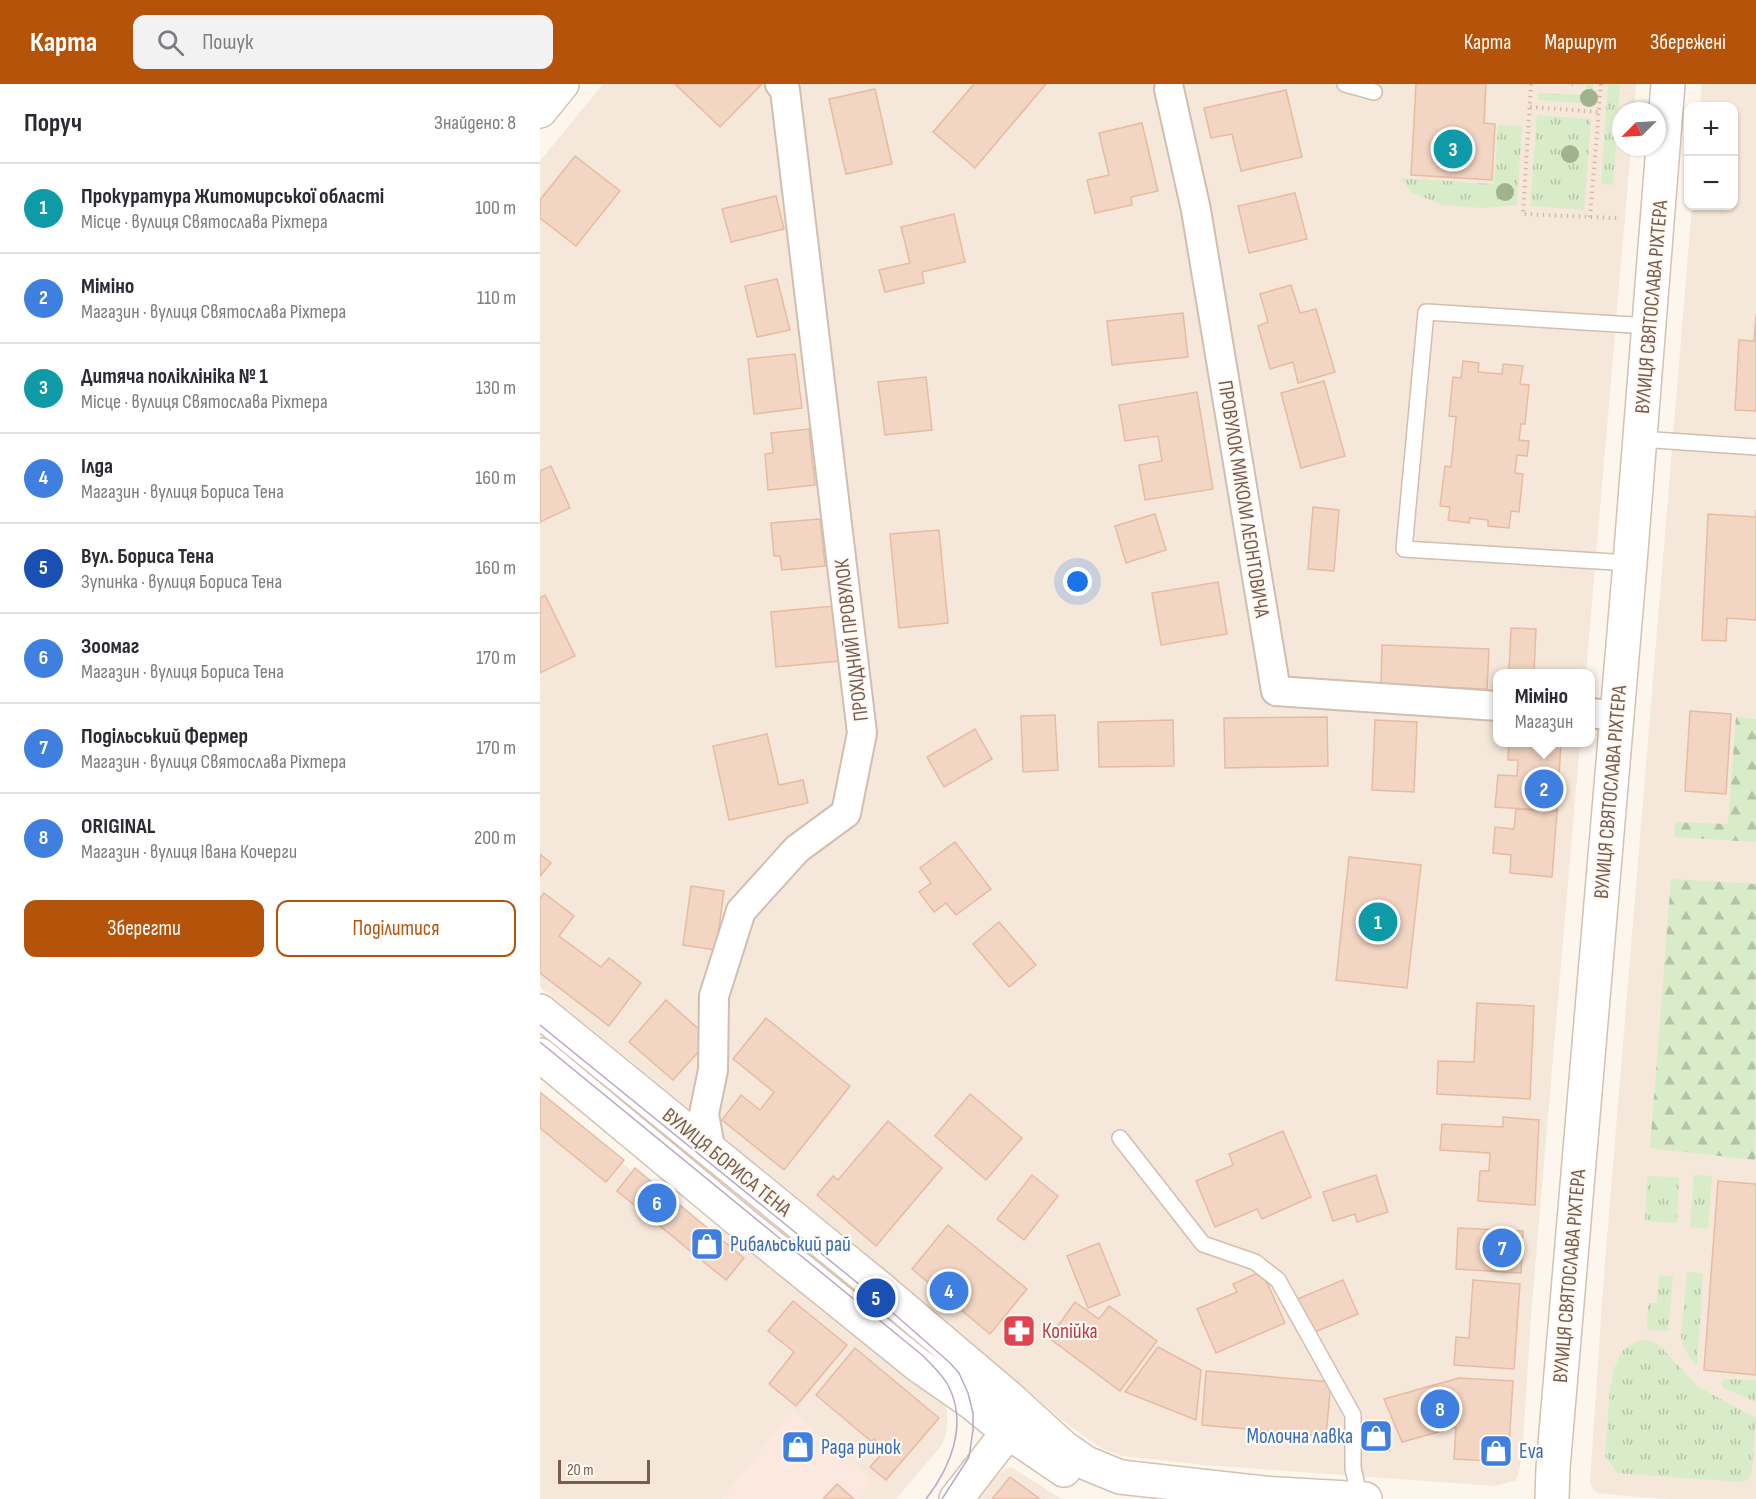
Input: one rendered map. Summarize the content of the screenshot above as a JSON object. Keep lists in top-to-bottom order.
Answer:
{
  "streets": {
    "street": [
      "ВУЛИЦЯ СВЯТОСЛАВА РІХТЕРА",
      "ПРОВУЛОК МИКОЛИ ЛЕОНТОВИЧА",
      "ПРОХІДНИЙ ПРОВУЛОК",
      "ВУЛИЦЯ БОРИСА ТЕНА"
    ]
  },
  "crossings": [
    ["ПРОХІДНИЙ ПРОВУЛОК", "ВУЛИЦЯ БОРИСА ТЕНА"]
  ],
  "places": {
    "shop": [
      "Рибальський рай",
      "Молочна лавка",
      "Рада ринок",
      "Eva"
    ],
    "pharmacy": ["Копійка"]
  },
  "scale_bar": "20 m",
  "north": "bottom left",
  "page": {
    "header": "Карта",
    "search": "Пошук",
    "nav": ["Карта", "Маршрут", "Збережені"],
    "heading": ["Поруч", "Знайдено: 8"],
    "map_buttons": ["+", "−"],
    "pins": [
      "3",
      "2",
      "1",
      "6",
      "7",
      "4",
      "5",
      "8"
    ],
    "list": [
      {
        "mark": "1",
        "name": "Прокуратура Житомирської області",
        "note": "Місце · вулиця Святослава Ріхтера",
        "value": "100 m"
      },
      {
        "mark": "2",
        "name": "Міміно",
        "note": "Магазин · вулиця Святослава Ріхтера",
        "value": "110 m"
      },
      {
        "mark": "3",
        "name": "Дитяча поліклініка № 1",
        "note": "Місце · вулиця Святослава Ріхтера",
        "value": "130 m"
      },
      {
        "mark": "4",
        "name": "Ілда",
        "note": "Магазин · вулиця Бориса Тена",
        "value": "160 m"
      },
      {
        "mark": "5",
        "name": "Вул. Бориса Тена",
        "note": "Зупинка · вулиця Бориса Тена",
        "value": "160 m"
      },
      {
        "mark": "6",
        "name": "Зоомаг",
        "note": "Магазин · вулиця Бориса Тена",
        "value": "170 m"
      },
      {
        "mark": "7",
        "name": "Подільський Фермер",
        "note": "Магазин · вулиця Святослава Ріхтера",
        "value": "170 m"
      },
      {
        "mark": "8",
        "name": "ORIGINAL",
        "note": "Магазин · вулиця Івана Кочерги",
        "value": "200 m"
      }
    ],
    "popup": ["Міміно", "Магазин"],
    "buttons": ["Зберегти", "Поділитися"],
    "scale": "20 m"
  }
}
